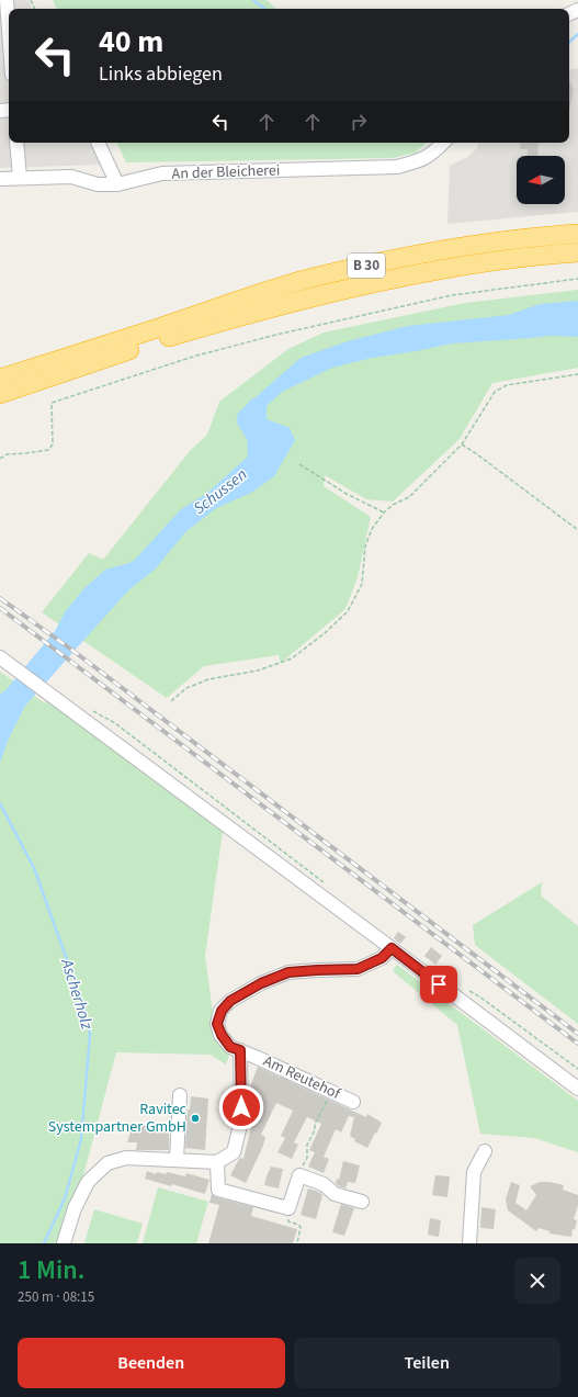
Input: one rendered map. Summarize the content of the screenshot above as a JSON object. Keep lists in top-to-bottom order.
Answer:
{
  "streets": {
    "highway": ["B 30"],
    "street": ["An der Bleicherei", "Am Reutehof"]
  },
  "water": ["Schussen", "Ascherholz"],
  "places": ["Ravitec Systempartner GmbH"],
  "north": "left",
  "page": {
    "turn": ["40 m", "Links abbiegen"],
    "heading": ["1 Min.", "250 m · 08:15"],
    "buttons": ["Beenden", "Teilen"]
  }
}
